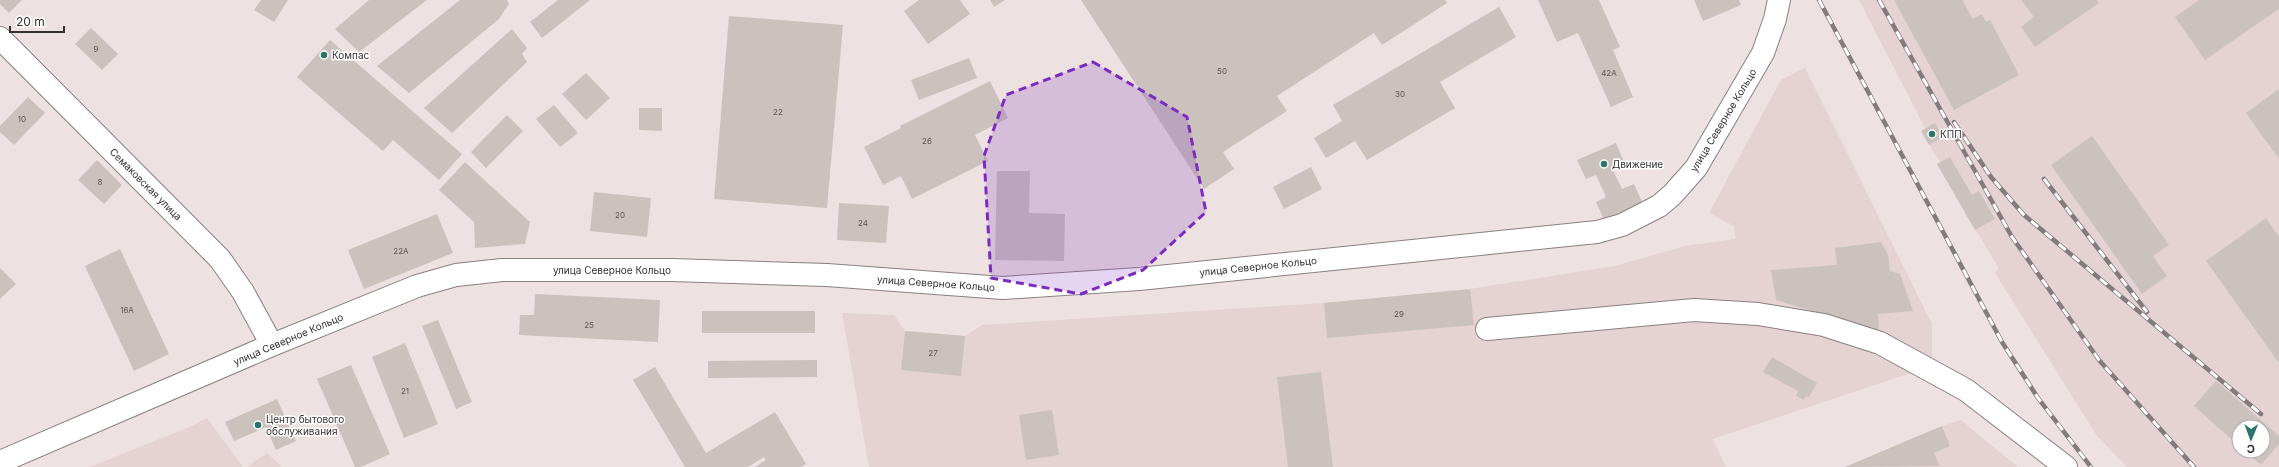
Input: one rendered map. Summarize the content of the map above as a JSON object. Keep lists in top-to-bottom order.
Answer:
{
  "streets": {
    "street": ["улица Северное Кольцо", "Семаковская улица"]
  },
  "crossings": [
    ["улица Северное Кольцо", "Семаковская улица"]
  ],
  "places": [
    "Компас",
    "КПП",
    "Движение",
    "Центр бытового обслуживания"
  ],
  "house_numbers": [
    "9",
    "50",
    "42А",
    "30",
    "22",
    "10",
    "26",
    "8",
    "20",
    "24",
    "22А",
    "16А",
    "29",
    "25",
    "27",
    "21"
  ],
  "scale_bar": "20 m",
  "north": "bottom"
}
